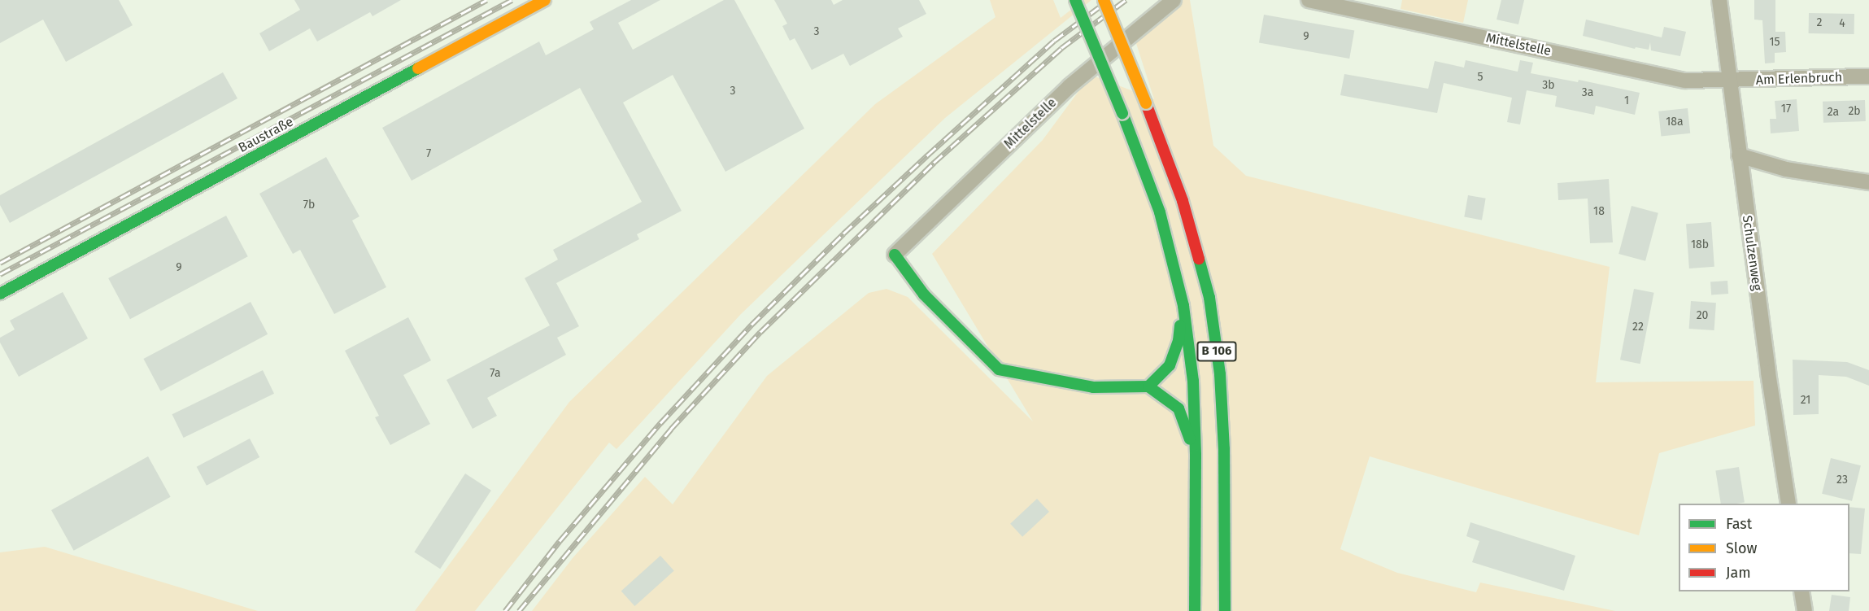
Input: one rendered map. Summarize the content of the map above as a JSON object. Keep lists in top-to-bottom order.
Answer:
{
  "streets": {
    "main road": ["Baustraße", "B 106"],
    "street": ["Mittelstelle", "Am Erlenbruch", "Schulzenweg"]
  },
  "crossings": [
    ["Mittelstelle", "Am Erlenbruch"],
    ["Mittelstelle", "Schulzenweg"],
    ["Am Erlenbruch", "Schulzenweg"]
  ],
  "house_numbers": [
    "2",
    "4",
    "3",
    "9",
    "15",
    "5",
    "3b",
    "3",
    "3a",
    "1",
    "17",
    "2b",
    "2a",
    "18a",
    "7",
    "7b",
    "18",
    "18b",
    "9",
    "20",
    "22",
    "7a",
    "21",
    "23"
  ],
  "legend": ["Fast", "Slow", "Jam"]
}
